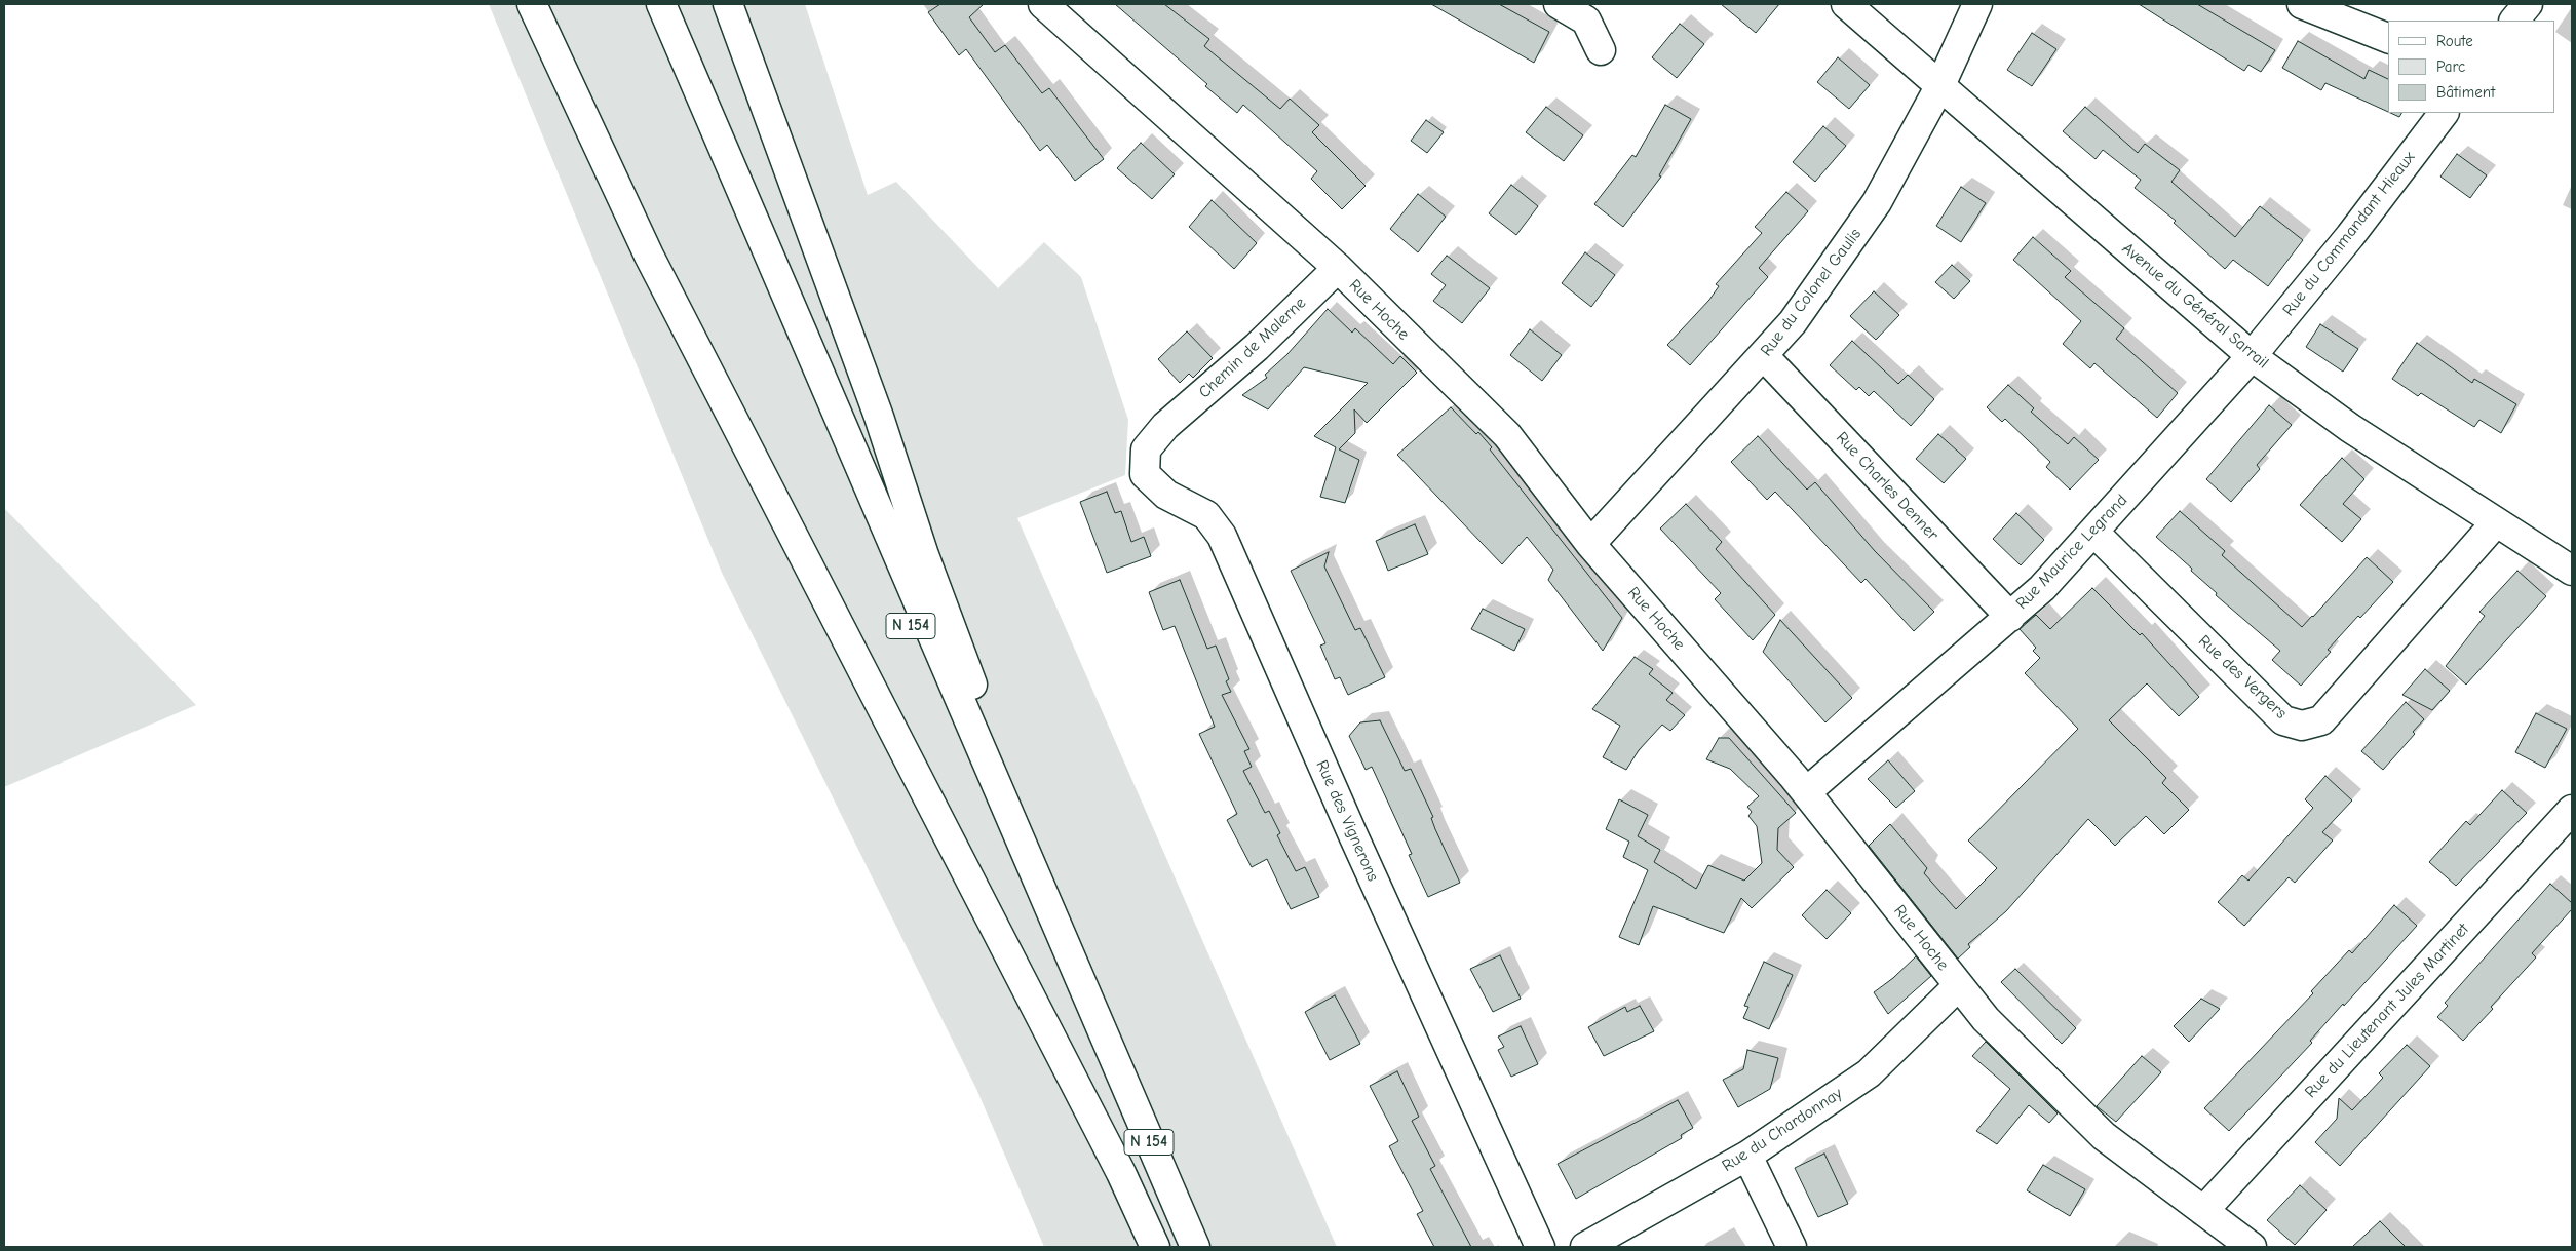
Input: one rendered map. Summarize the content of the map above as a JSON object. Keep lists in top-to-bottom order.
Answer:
{
  "streets": {
    "street": [
      "Rue du Commandant Hieaux",
      "Rue du Colonel Gaulis",
      "Avenue du Général Sarrail",
      "Rue Hoche",
      "Chemin de Malerne",
      "Rue Charles Denner",
      "Rue Maurice Legrand",
      "N 154",
      "Rue des Vergers",
      "Rue des Vignerons",
      "Rue du Lieutenant Jules Martinet",
      "Rue du Chardonnay"
    ]
  },
  "crossings": [
    ["Rue du Commandant Hieaux", "Avenue du Général Sarrail"],
    ["Rue du Commandant Hieaux", "Rue Maurice Legrand"],
    ["Rue du Colonel Gaulis", "Avenue du Général Sarrail"],
    ["Rue du Colonel Gaulis", "Rue Hoche"],
    ["Rue du Colonel Gaulis", "Rue Charles Denner"],
    ["Avenue du Général Sarrail", "Rue Maurice Legrand"],
    ["Avenue du Général Sarrail", "Rue des Vergers"],
    ["Rue Hoche", "Chemin de Malerne"],
    ["Rue Hoche", "Rue Maurice Legrand"],
    ["Rue Hoche", "Rue du Lieutenant Jules Martinet"],
    ["Rue Hoche", "Rue du Chardonnay"],
    ["Chemin de Malerne", "Rue des Vignerons"],
    ["Rue Charles Denner", "Rue Maurice Legrand"],
    ["Rue Maurice Legrand", "Rue des Vergers"]
  ],
  "legend": ["Route", "Parc", "Bâtiment"]
}
